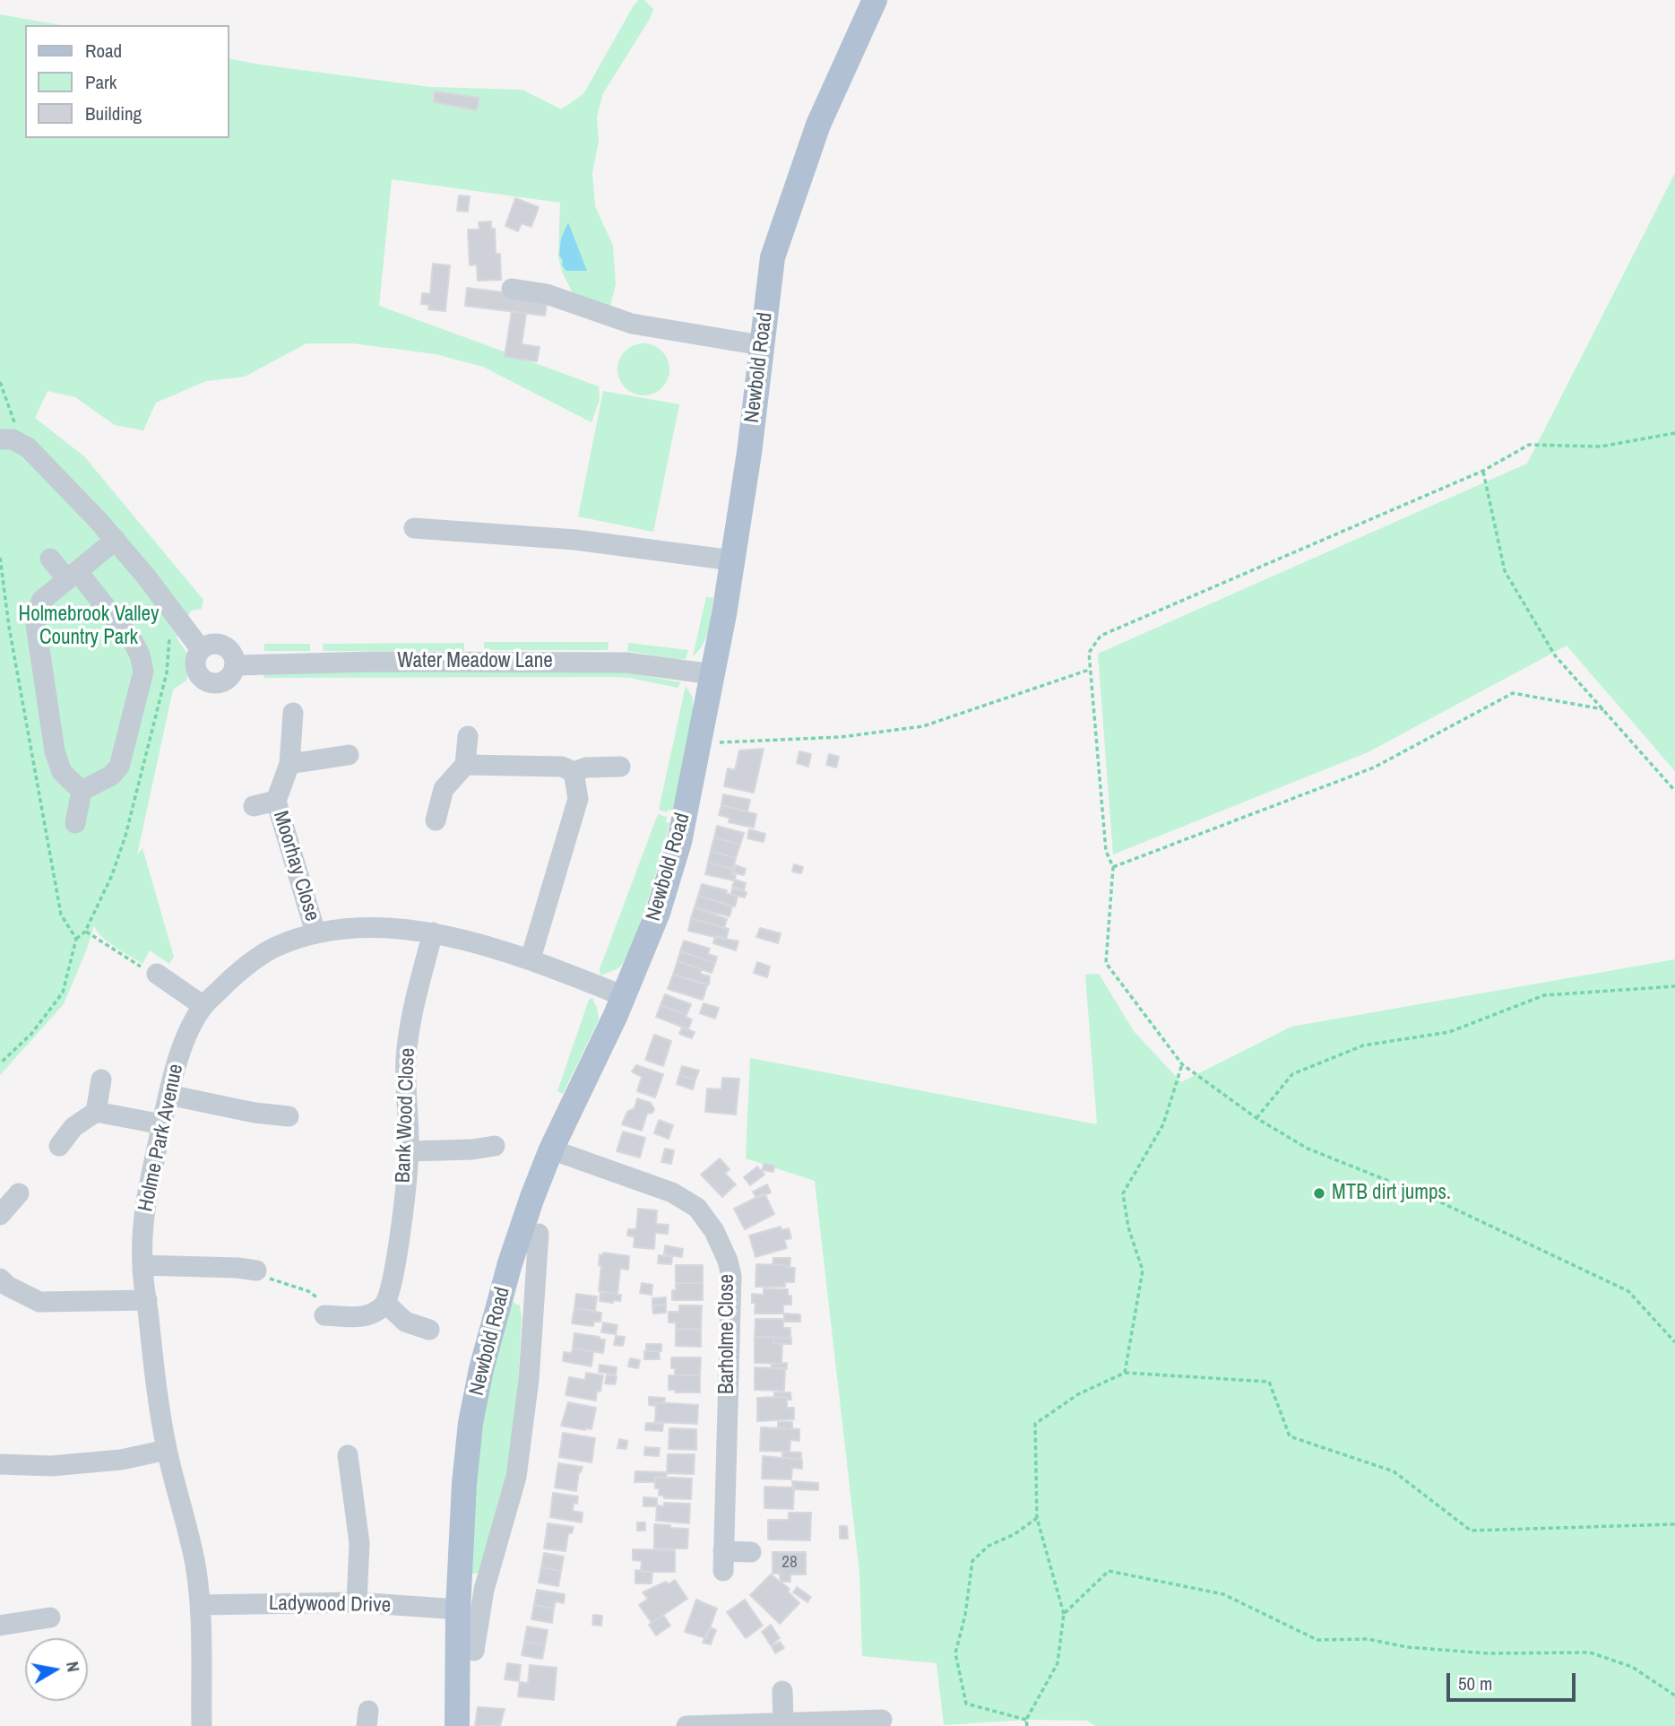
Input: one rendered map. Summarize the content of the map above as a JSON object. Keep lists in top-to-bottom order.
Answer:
{
  "streets": {
    "main road": ["Newbold Road"],
    "street": [
      "Water Meadow Lane",
      "Moorhay Close",
      "Bank Wood Close",
      "Holme Park Avenue",
      "Barholme Close",
      "Ladywood Drive"
    ]
  },
  "crossings": [
    ["Newbold Road", "Water Meadow Lane"],
    ["Newbold Road", "Holme Park Avenue"],
    ["Newbold Road", "Barholme Close"],
    ["Newbold Road", "Ladywood Drive"],
    ["Moorhay Close", "Holme Park Avenue"],
    ["Bank Wood Close", "Holme Park Avenue"],
    ["Holme Park Avenue", "Ladywood Drive"]
  ],
  "parks": ["Holmebrook Valley Country Park"],
  "places": ["MTB dirt jumps."],
  "house_numbers": ["28"],
  "legend": ["Road", "Park", "Building"],
  "scale_bar": "50 m",
  "north": "right"
}
